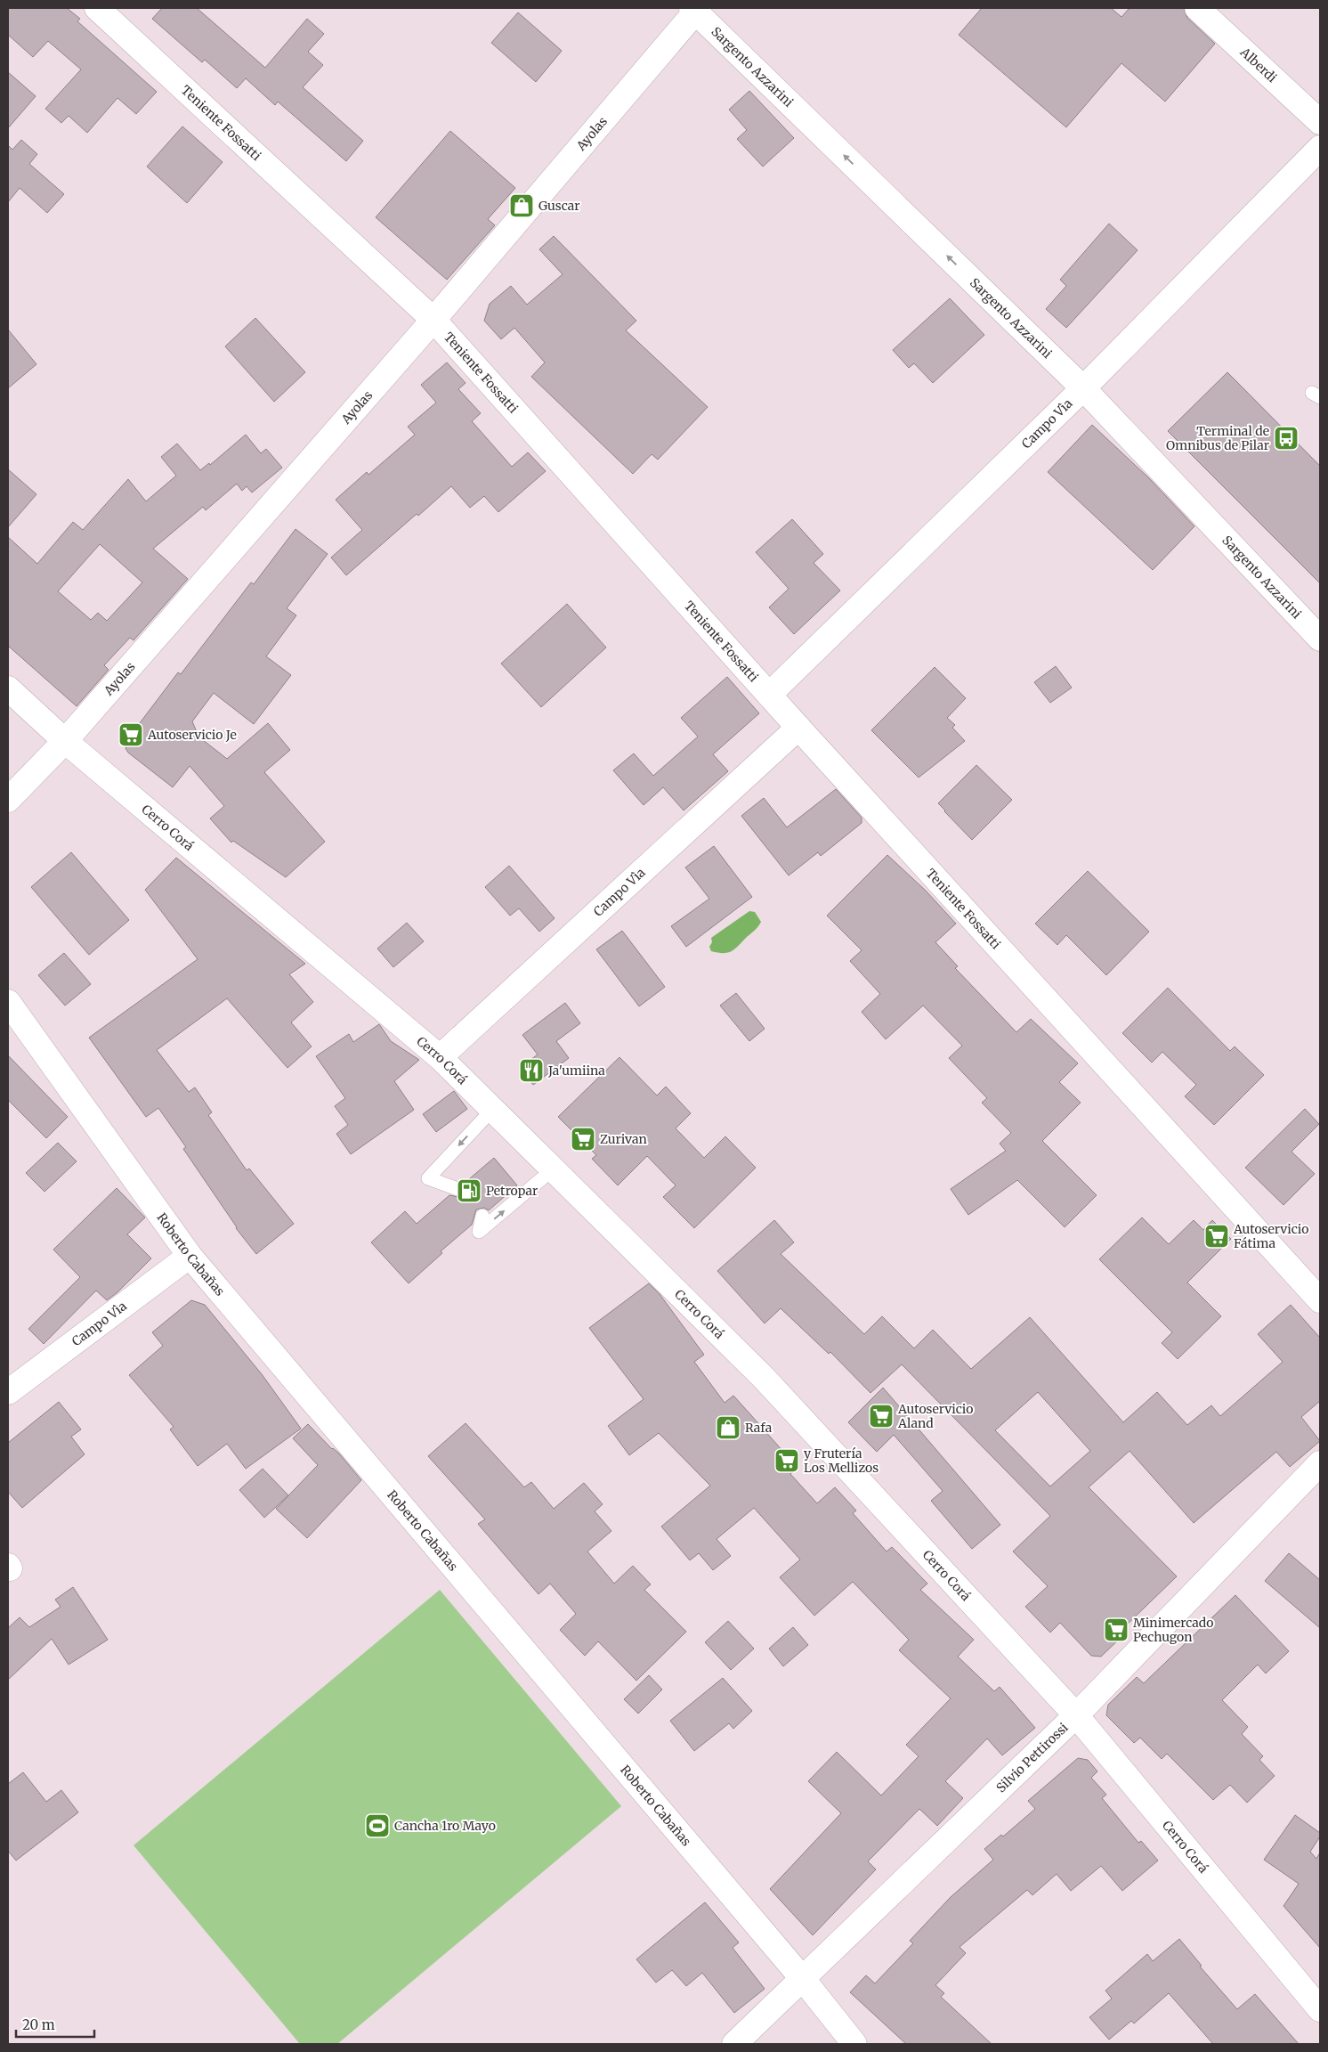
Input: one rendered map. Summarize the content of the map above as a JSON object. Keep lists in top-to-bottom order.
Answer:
{
  "streets": {
    "street": [
      "Alberdi",
      "Sargento Azzarini",
      "Teniente Fossatti",
      "Ayolas",
      "Campo Vìa",
      "Cerro Corá",
      "Roberto Cabañas",
      "Silvio Pettirossi"
    ]
  },
  "crossings": [
    ["Sargento Azzarini", "Ayolas"],
    ["Sargento Azzarini", "Campo Vìa"],
    ["Teniente Fossatti", "Ayolas"],
    ["Teniente Fossatti", "Campo Vìa"],
    ["Ayolas", "Cerro Corá"],
    ["Campo Vìa", "Cerro Corá"],
    ["Campo Vìa", "Roberto Cabañas"],
    ["Cerro Corá", "Silvio Pettirossi"],
    ["Roberto Cabañas", "Silvio Pettirossi"]
  ],
  "one_way": ["Sargento Azzarini"],
  "places": {
    "shop": ["Guscar", "Rafa"],
    "bus stop": ["Terminal de Omnibus de Pilar"],
    "supermarket": [
      "Autoservicio Je",
      "Zurivan",
      "Autoservicio Fátima",
      "Autoservicio Aland",
      "y Frutería Los Mellizos",
      "Minimercado Pechugon"
    ],
    "restaurant": ["Ja'umiina"],
    "fuel station": ["Petropar"],
    "sports": ["Cancha 1ro Mayo"]
  },
  "scale_bar": "20 m"
}
